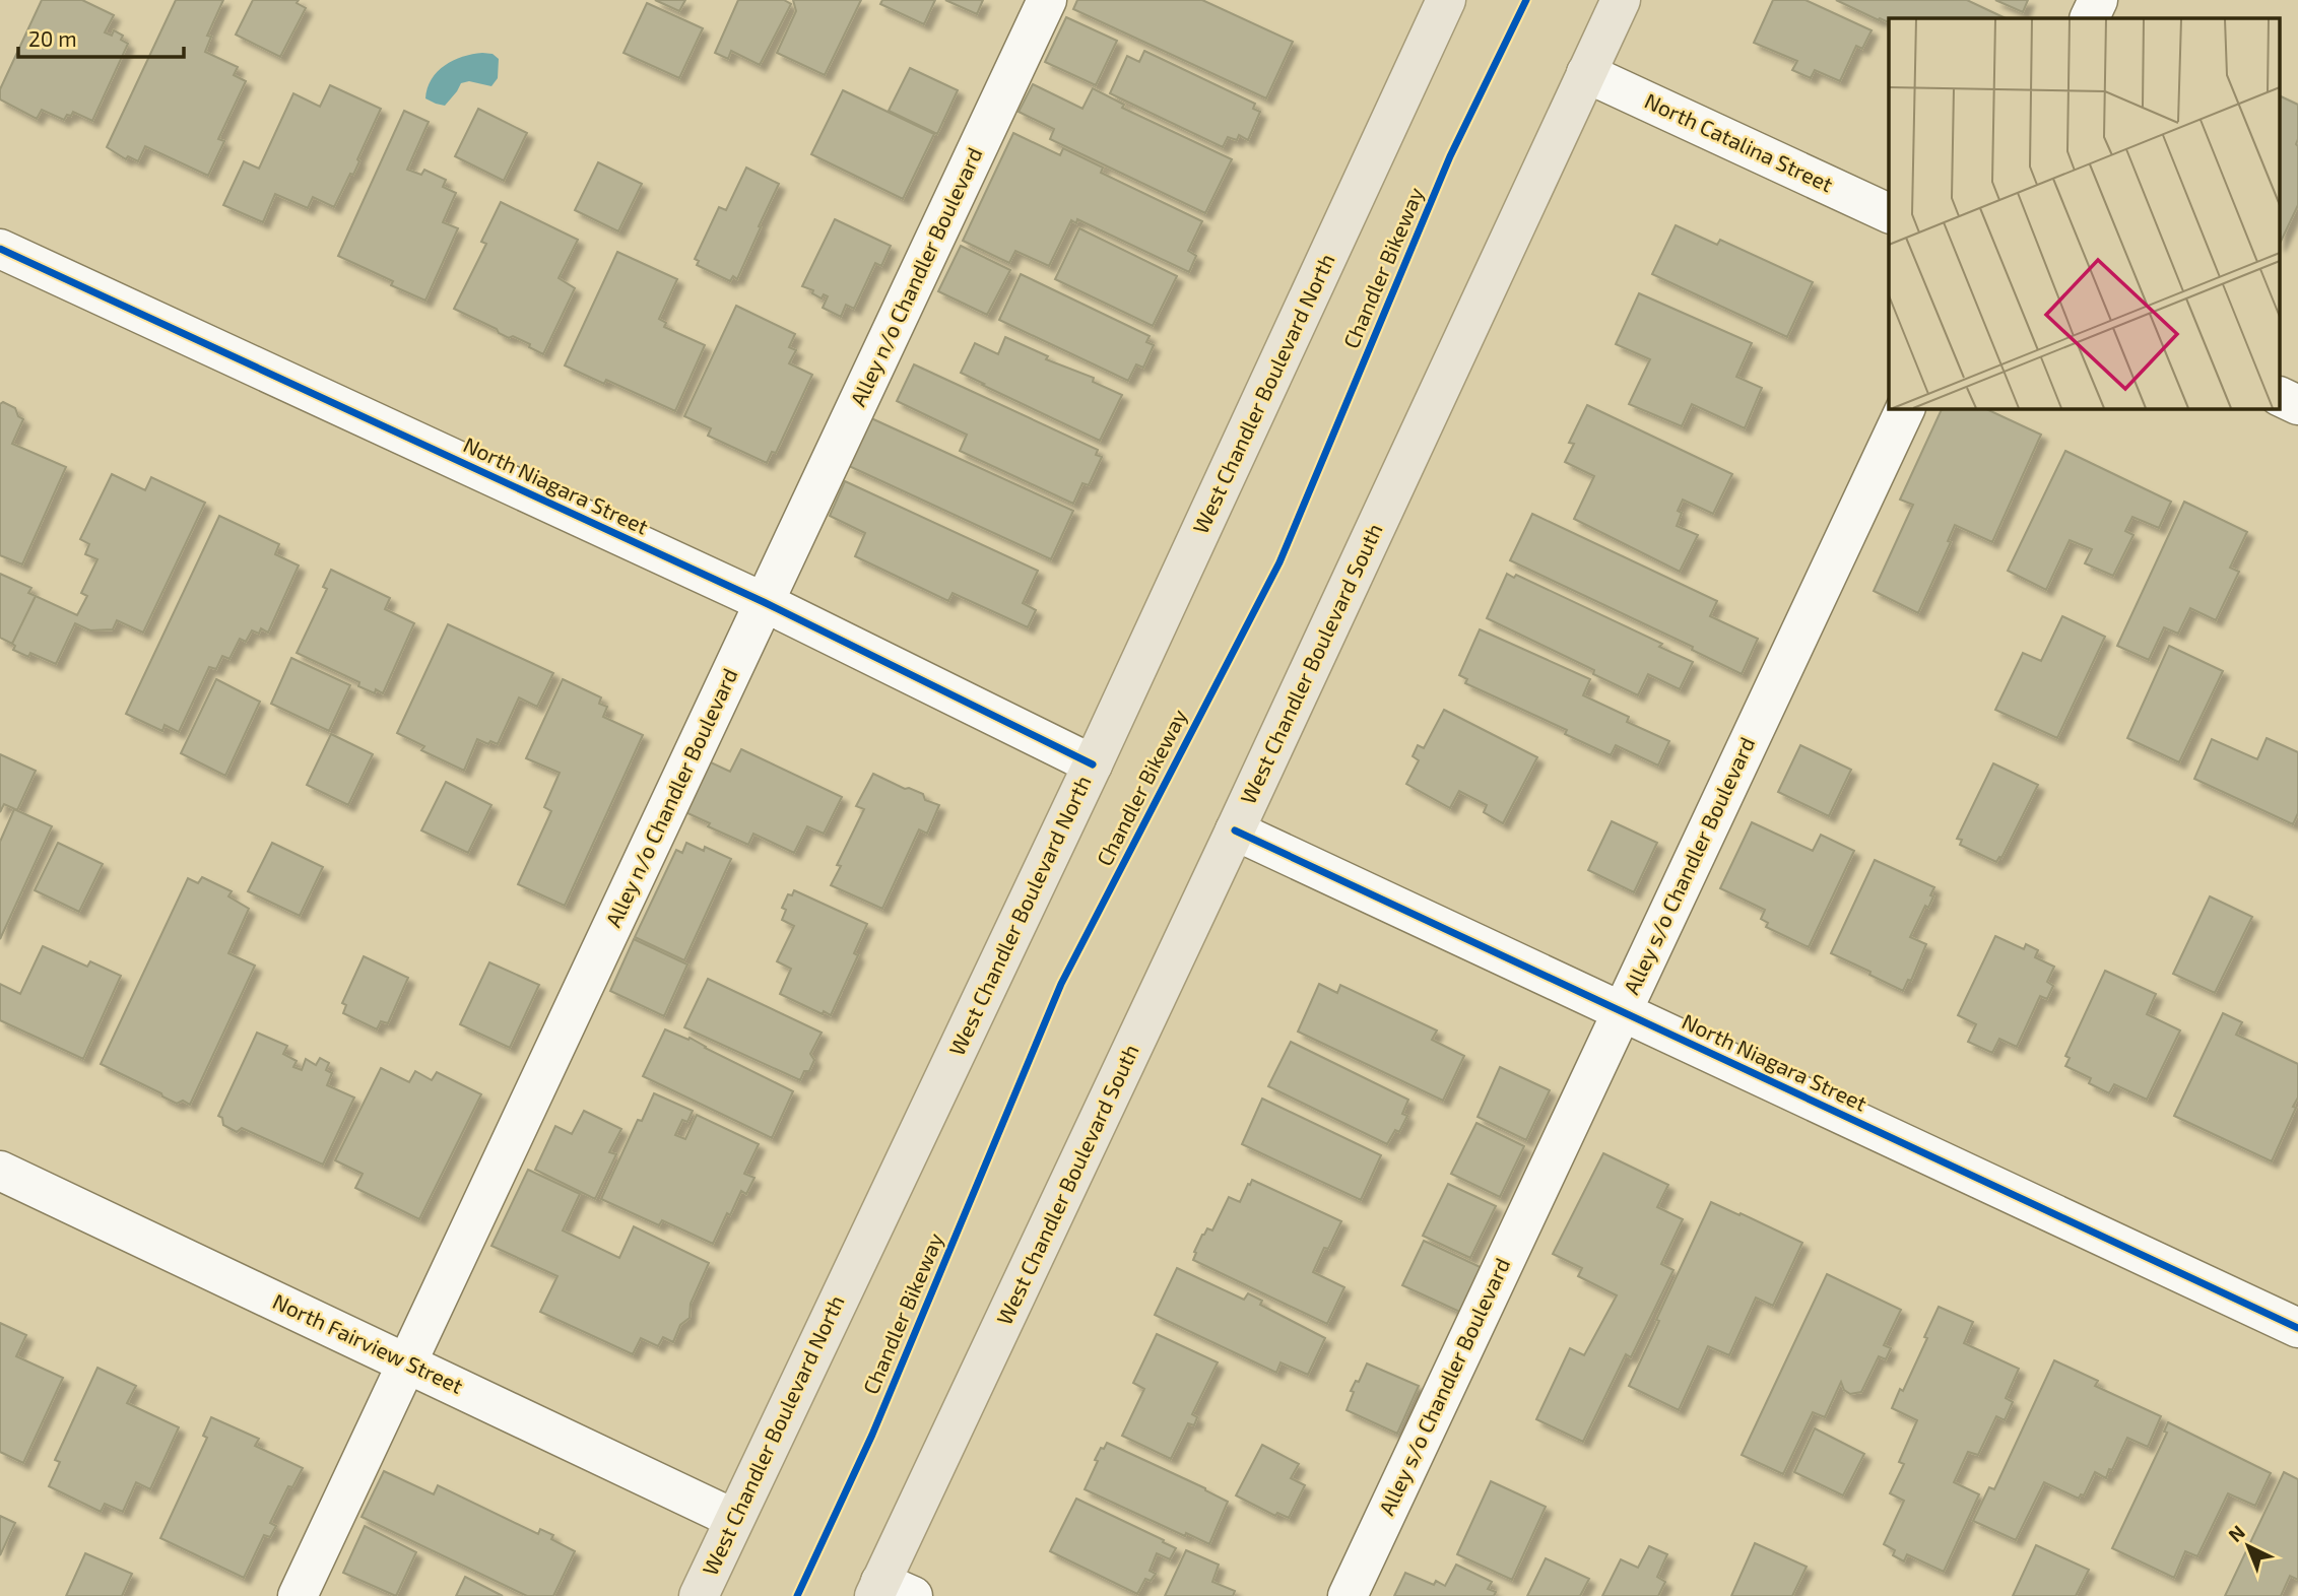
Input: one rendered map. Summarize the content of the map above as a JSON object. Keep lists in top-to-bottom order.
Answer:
{
  "streets": {
    "main road": ["West Chandler Boulevard North", "West Chandler Boulevard South"],
    "street": [
      "North Catalina Street",
      "Alley n/o Chandler Boulevard",
      "North Niagara Street",
      "Alley s/o Chandler Boulevard",
      "North Fairview Street"
    ],
    "cycle path": ["Chandler Bikeway"]
  },
  "crossings": [
    ["North Catalina Street", "West Chandler Boulevard South"],
    ["Alley n/o Chandler Boulevard", "North Niagara Street"],
    ["Alley n/o Chandler Boulevard", "North Fairview Street"],
    ["West Chandler Boulevard North", "North Niagara Street"],
    ["West Chandler Boulevard North", "North Fairview Street"],
    ["North Niagara Street", "West Chandler Boulevard South"],
    ["North Niagara Street", "Alley s/o Chandler Boulevard"]
  ],
  "scale_bar": "20 m",
  "north": "top left"
}
